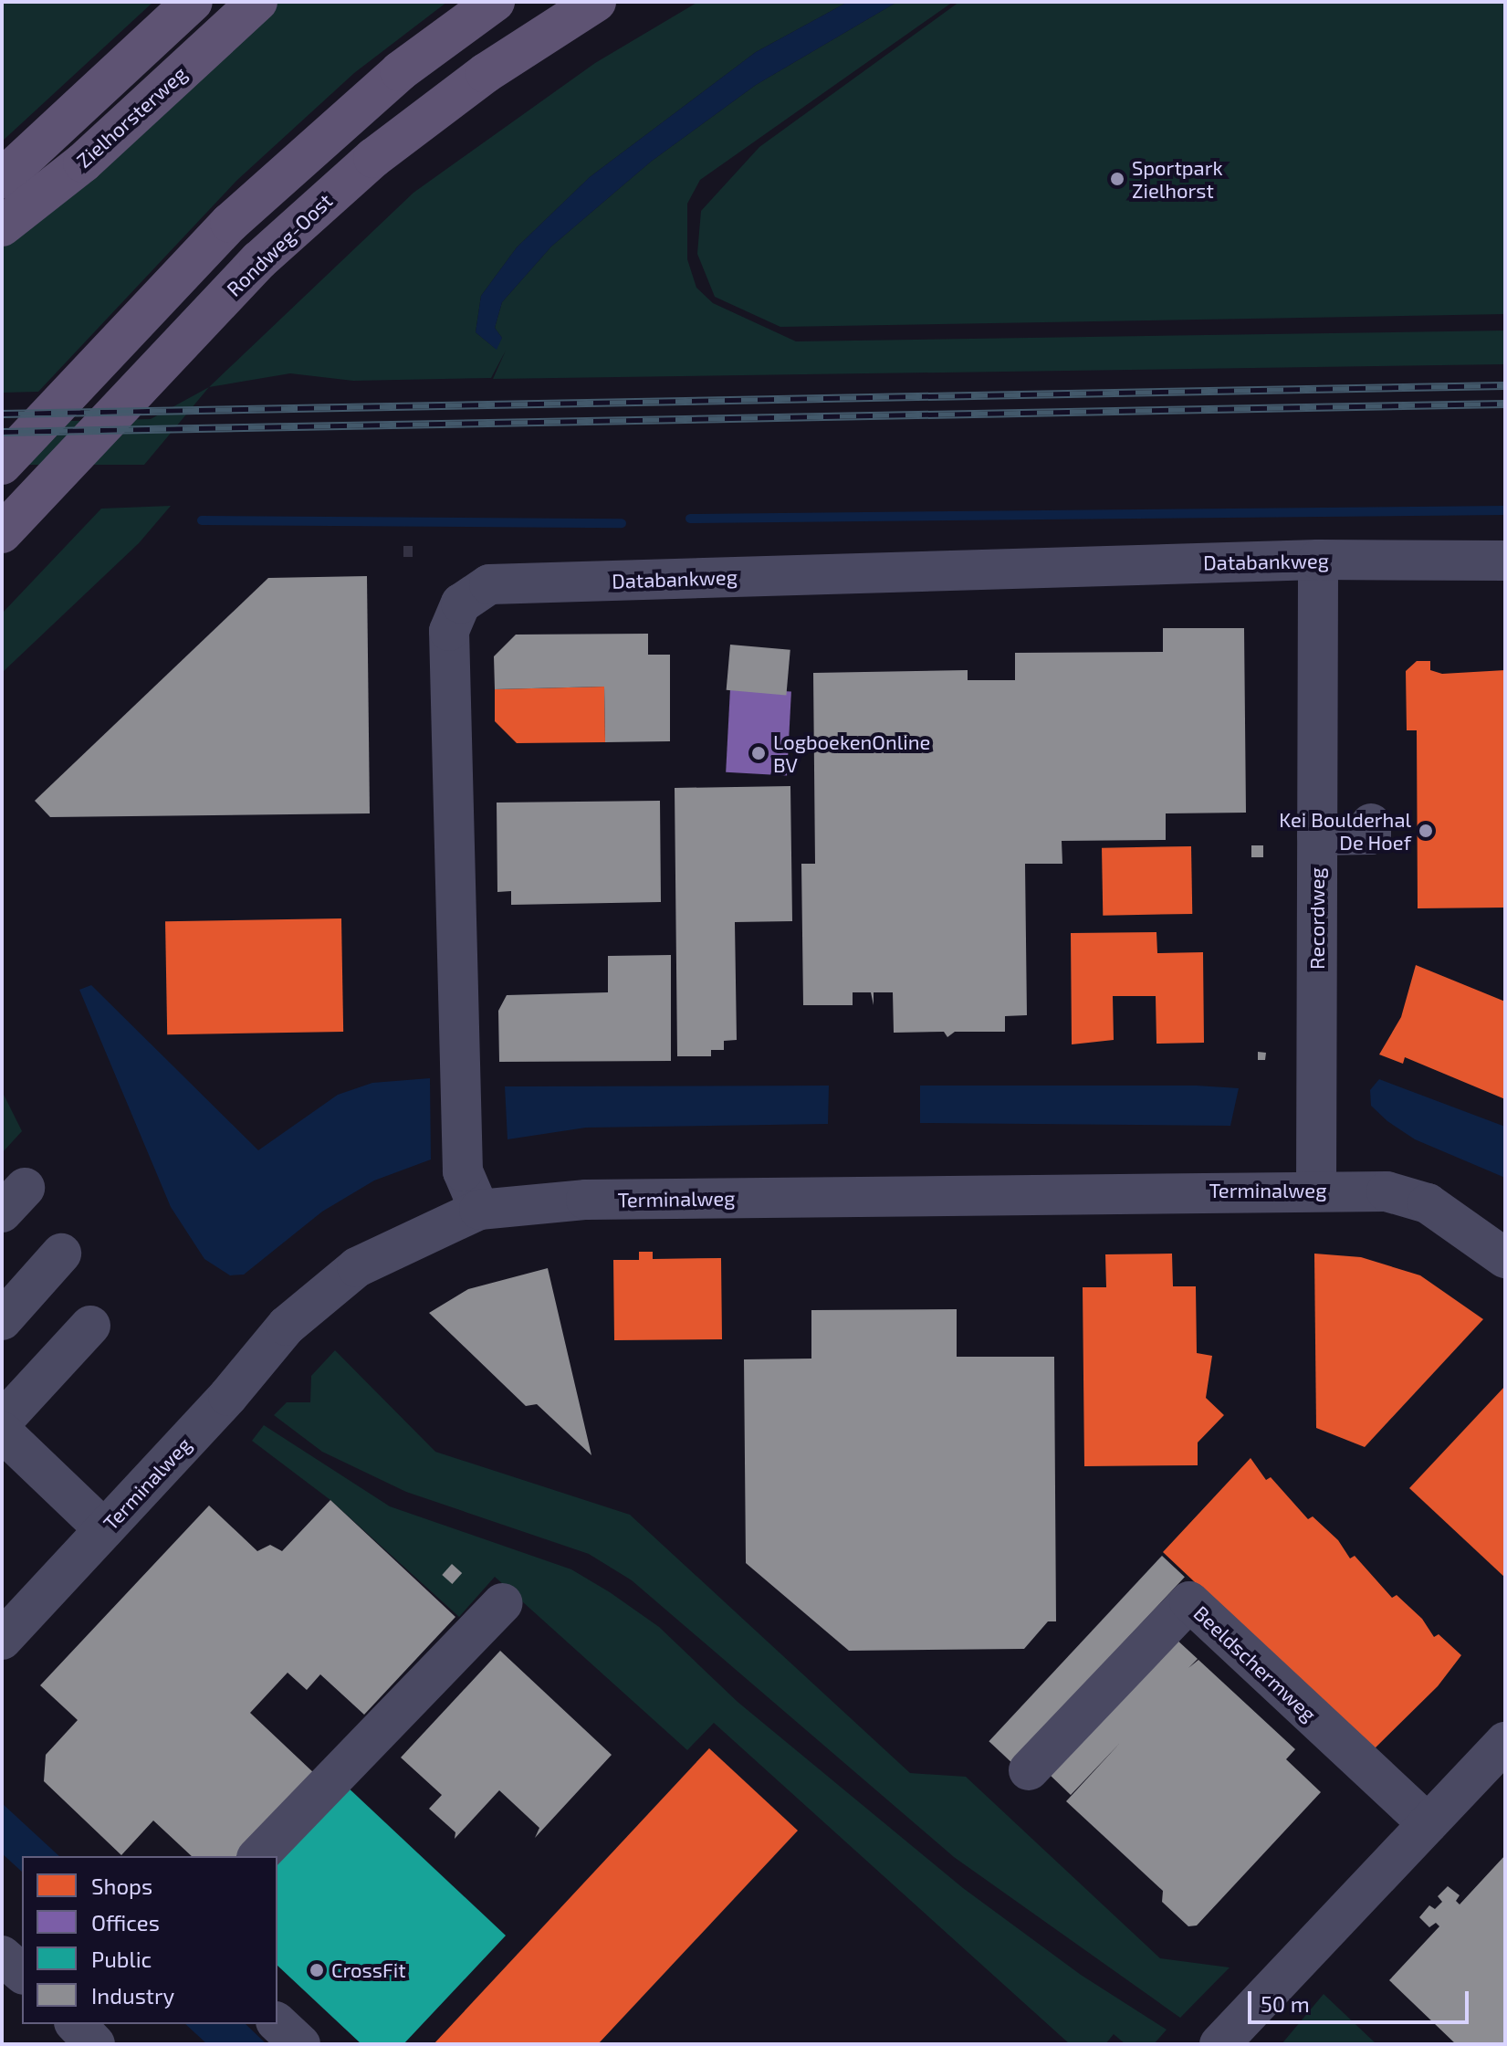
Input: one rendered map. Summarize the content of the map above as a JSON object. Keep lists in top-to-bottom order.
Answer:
{
  "streets": {
    "main road": ["Zielhorsterweg", "Rondweg-Oost"],
    "street": [
      "Databankweg",
      "Recordweg",
      "Terminalweg",
      "Beeldschermweg"
    ]
  },
  "crossings": [
    ["Databankweg", "Recordweg"],
    ["Databankweg", "Terminalweg"],
    ["Recordweg", "Terminalweg"]
  ],
  "places": [
    "Sportpark Zielhorst",
    "LogboekenOnline BV",
    "Kei Boulderhal De Hoef",
    "CrossFit"
  ],
  "legend": [
    "Shops",
    "Offices",
    "Public",
    "Industry"
  ],
  "scale_bar": "50 m"
}
